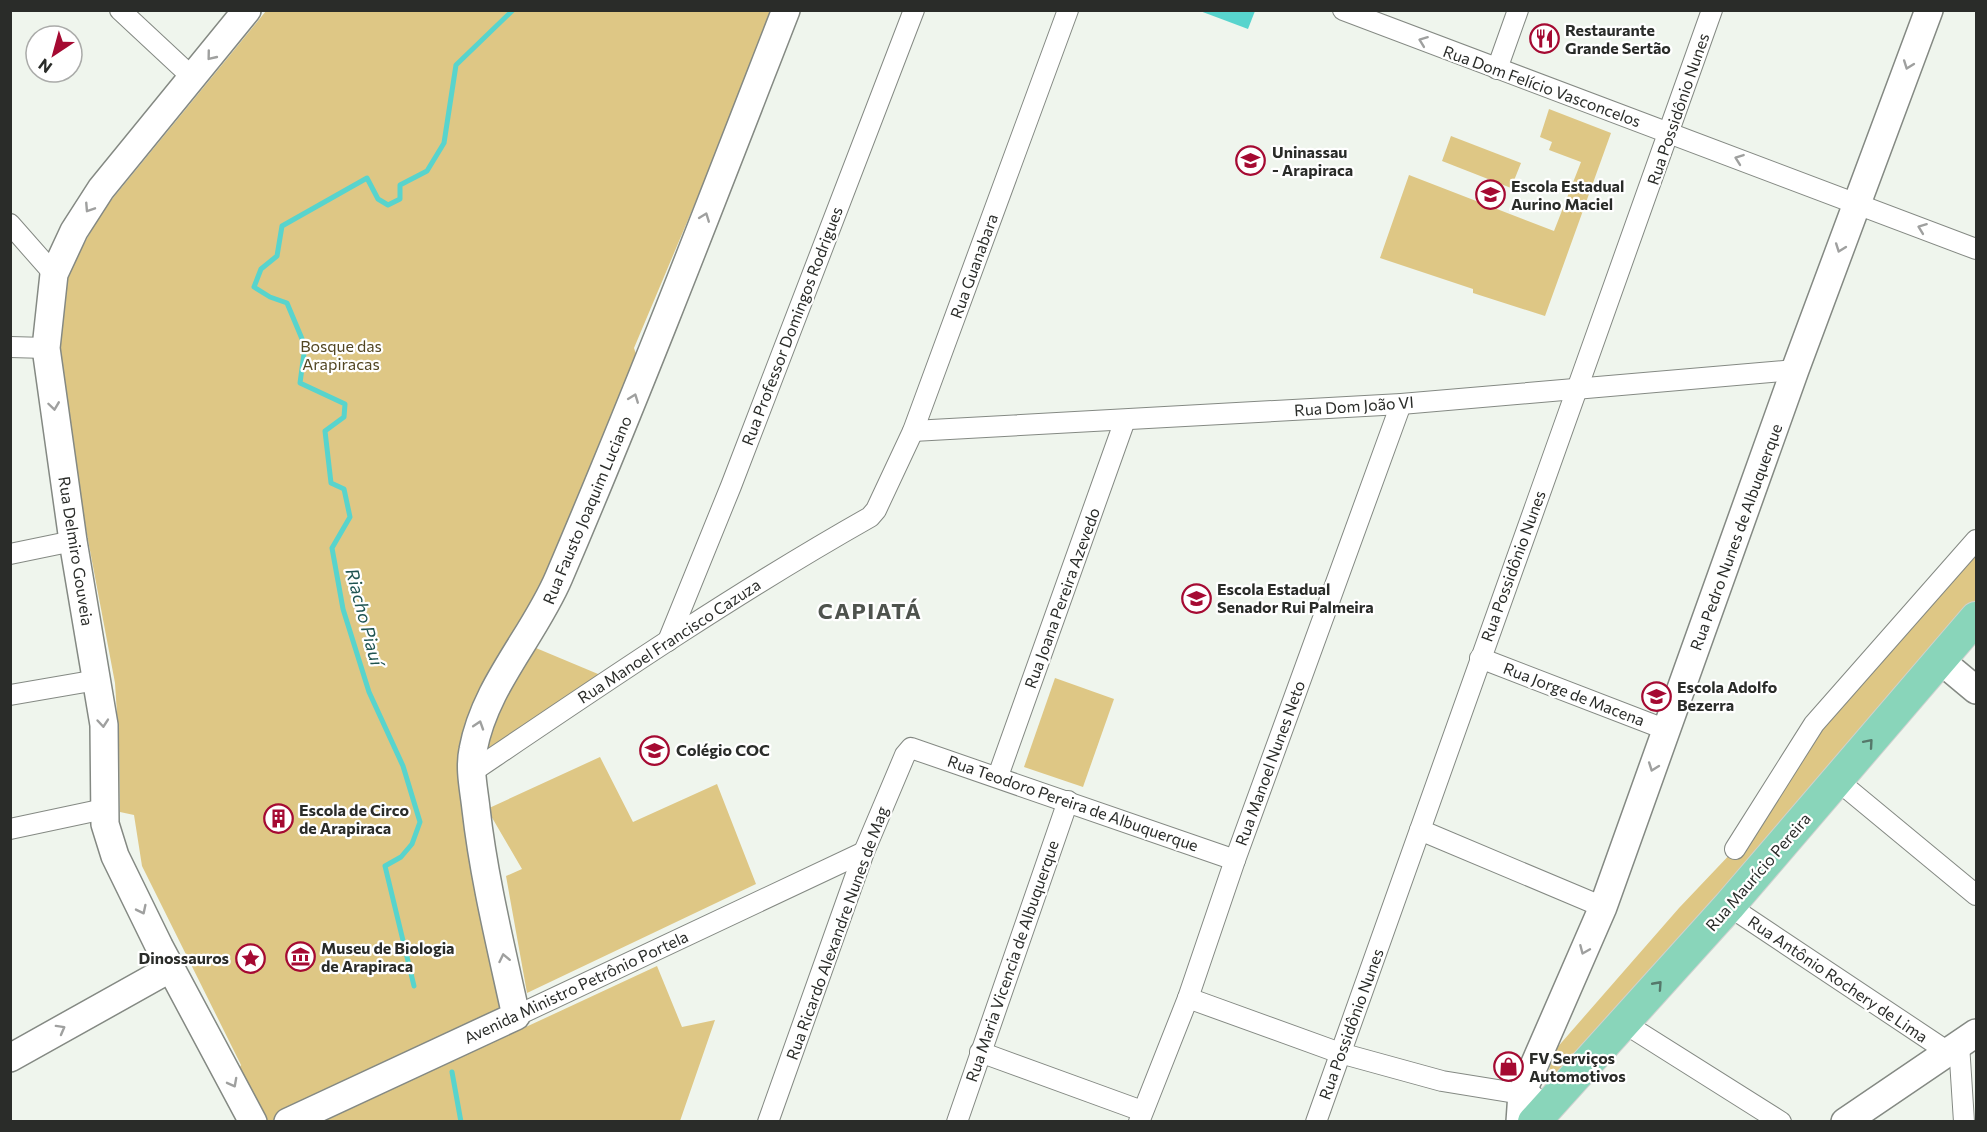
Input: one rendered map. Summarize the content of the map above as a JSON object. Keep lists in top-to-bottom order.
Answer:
{
  "streets": {
    "main road": ["Rua Maurício Pereira"],
    "street": [
      "Rua Dom Felício Vasconcelos",
      "Rua Possidônio Nunes",
      "Rua Guanabara",
      "Rua Professor Domingos Rodrigues",
      "Rua Dom João VI",
      "Rua Fausto Joaquim Luciano",
      "Rua Pedro Nunes de Albuquerque",
      "Rua Delmiro Gouveia",
      "Rua Joana Pereira Azevedo",
      "Rua Manoel Francisco Cazuza",
      "Rua Jorge de Macena",
      "Rua Manoel Nunes Neto",
      "Rua Teodoro Pereira de Albuquerque",
      "Rua Ricardo Alexandre Nunes de Mag",
      "Rua Maria Vicencia de Albuquerque",
      "Rua Antônio Rochery de Lima",
      "Avenida Ministro Petrônio Portela"
    ]
  },
  "crossings": [
    ["Rua Dom Felício Vasconcelos", "Rua Possidônio Nunes"],
    ["Rua Dom Felício Vasconcelos", "Rua Pedro Nunes de Albuquerque"],
    ["Rua Possidônio Nunes", "Rua Dom João VI"],
    ["Rua Possidônio Nunes", "Rua Jorge de Macena"],
    ["Rua Guanabara", "Rua Dom João VI"],
    ["Rua Guanabara", "Rua Manoel Francisco Cazuza"],
    ["Rua Professor Domingos Rodrigues", "Rua Manoel Francisco Cazuza"],
    ["Rua Dom João VI", "Rua Pedro Nunes de Albuquerque"],
    ["Rua Dom João VI", "Rua Joana Pereira Azevedo"],
    ["Rua Dom João VI", "Rua Manoel Nunes Neto"],
    ["Rua Fausto Joaquim Luciano", "Rua Manoel Francisco Cazuza"],
    ["Rua Fausto Joaquim Luciano", "Avenida Ministro Petrônio Portela"],
    ["Rua Pedro Nunes de Albuquerque", "Rua Jorge de Macena"],
    ["Rua Pedro Nunes de Albuquerque", "Rua Maurício Pereira"],
    ["Rua Joana Pereira Azevedo", "Rua Teodoro Pereira de Albuquerque"],
    ["Rua Manoel Nunes Neto", "Rua Teodoro Pereira de Albuquerque"],
    ["Rua Teodoro Pereira de Albuquerque", "Rua Ricardo Alexandre Nunes de Mag"],
    ["Rua Teodoro Pereira de Albuquerque", "Rua Maria Vicencia de Albuquerque"],
    ["Rua Maurício Pereira", "Rua Antônio Rochery de Lima"],
    ["Rua Ricardo Alexandre Nunes de Mag", "Avenida Ministro Petrônio Portela"]
  ],
  "one_way": [
    "Rua Dom Felício Vasconcelos",
    "Rua Fausto Joaquim Luciano",
    "Rua Pedro Nunes de Albuquerque",
    "Rua Delmiro Gouveia",
    "Rua Maurício Pereira"
  ],
  "districts": ["CAPIATÁ"],
  "water": ["Riacho Piauí"],
  "parks": ["Bosque das Arapiracas"],
  "places": {
    "restaurant": ["Restaurante Grande Sertão"],
    "school or university": [
      "Uninassau - Arapiraca",
      "Escola Estadual Aurino Maciel",
      "Escola Estadual Senador Rui Palmeira",
      "Escola Adolfo Bezerra",
      "Colégio COC"
    ],
    "building": ["Escola de Circo de Arapiraca"],
    "museum": ["Museu de Biologia de Arapiraca"],
    "place": ["Dinossauros"],
    "shop": ["FV Serviços Automotivos"]
  },
  "north": "bottom left"
}
